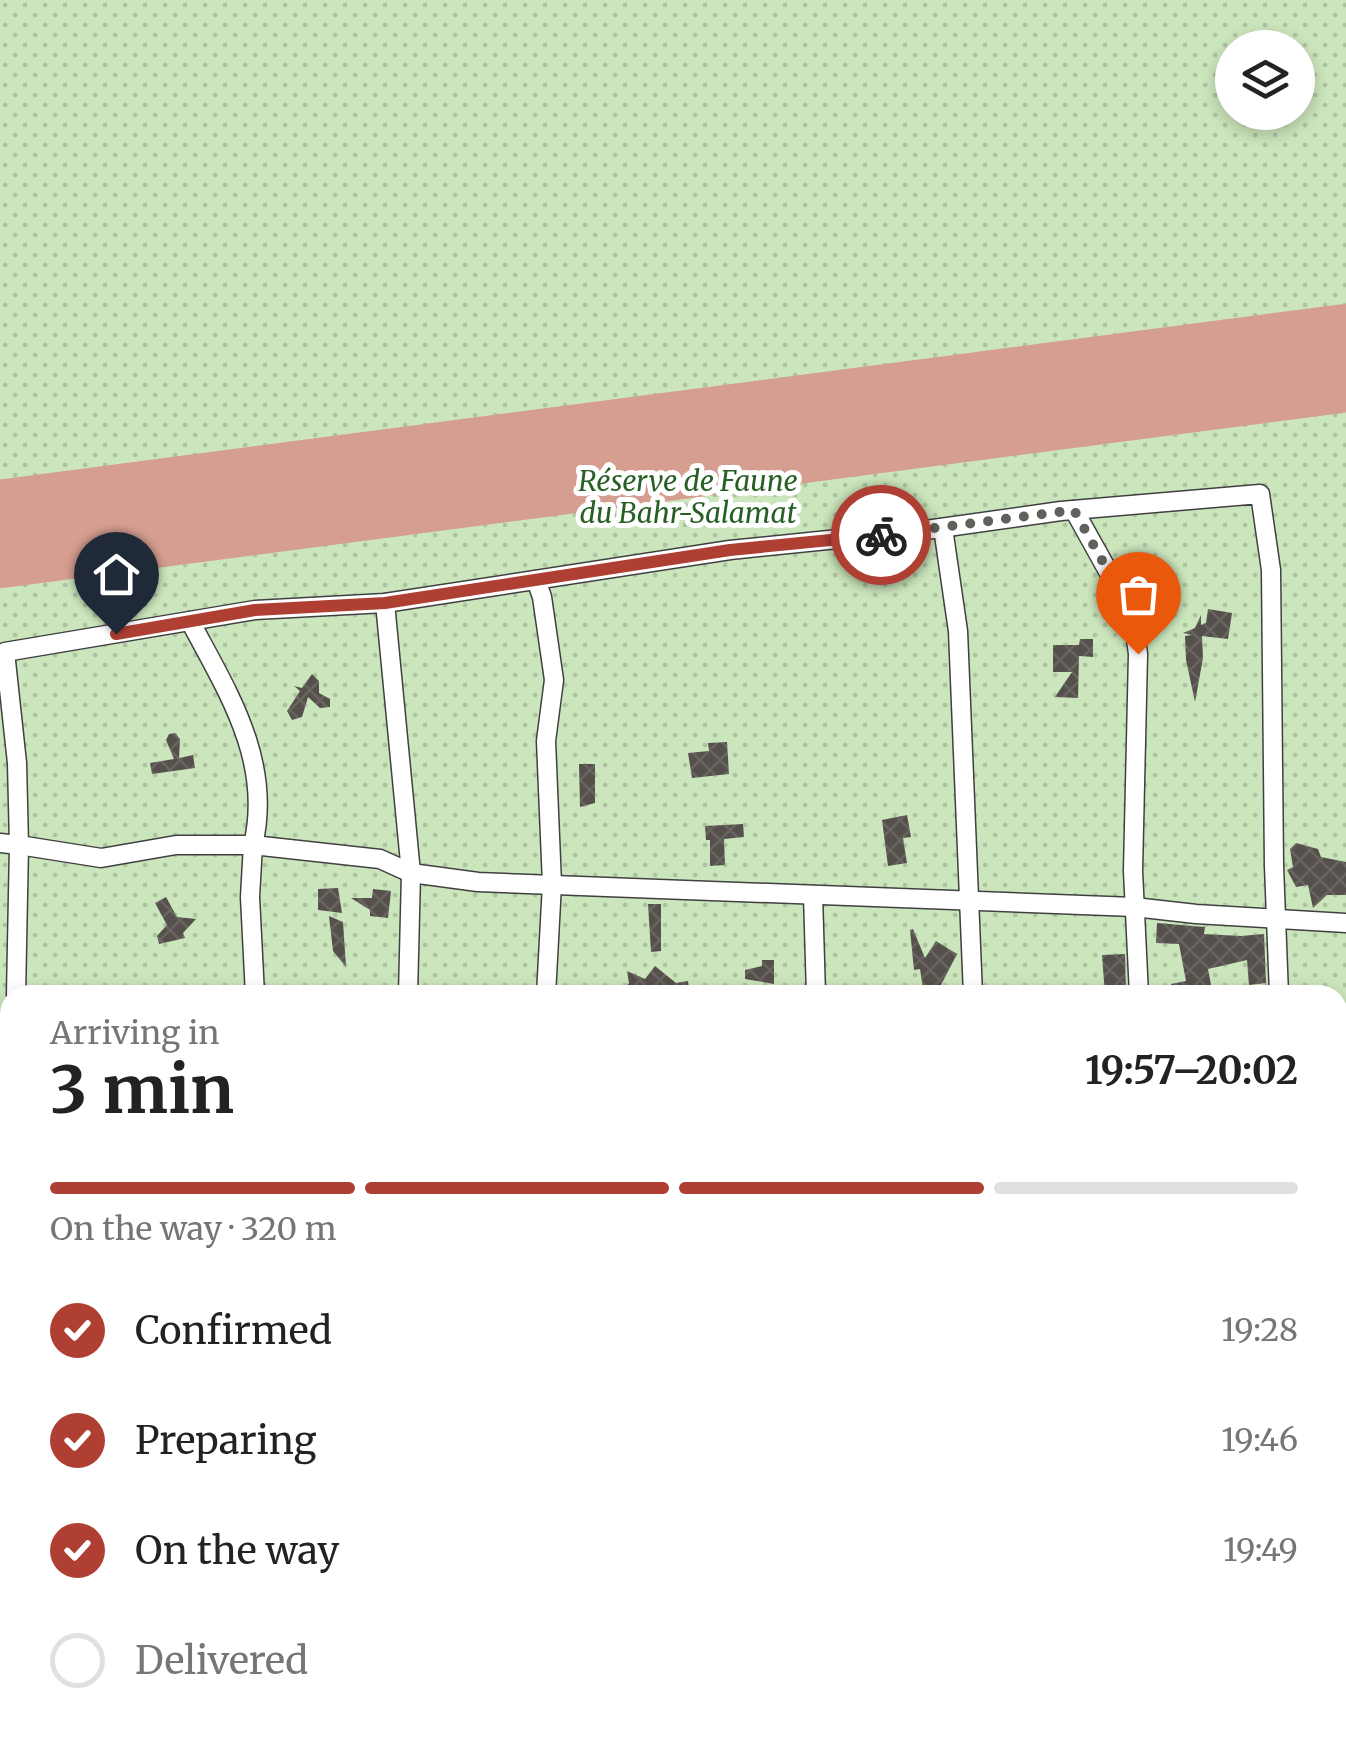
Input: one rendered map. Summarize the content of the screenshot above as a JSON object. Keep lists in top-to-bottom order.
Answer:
{
  "parks": ["Réserve de Faune du Bahr-Salamat"],
  "page": {
    "heading": ["3 min", "Arriving in", "19:57–20:02"],
    "bar": "On the way · 320 m",
    "list": [
      ["Confirmed", "19:28"],
      ["Preparing", "19:46"],
      ["On the way", "19:49"],
      "Delivered"
    ]
  }
}
